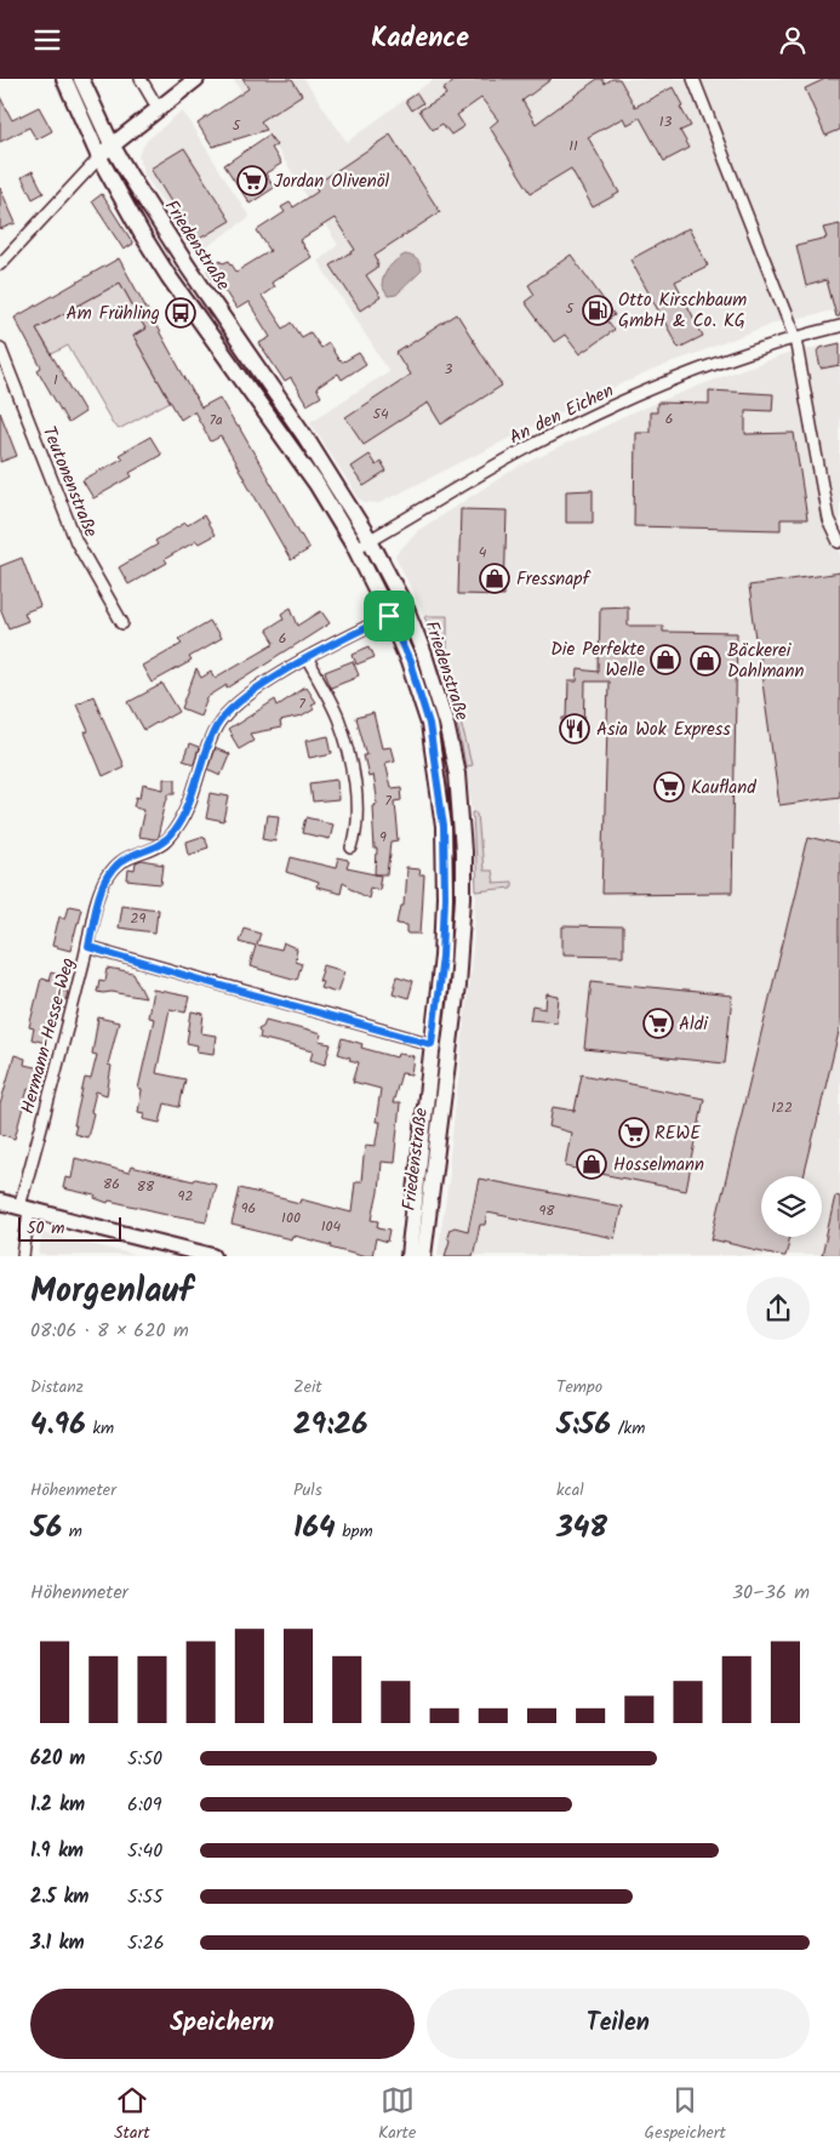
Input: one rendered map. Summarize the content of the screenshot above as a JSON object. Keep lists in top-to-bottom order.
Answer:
{
  "streets": {
    "main road": ["Friedenstraße"],
    "street": ["An den Eichen", "Teutonenstraße", "Hermann-Hesse-Weg"]
  },
  "crossings": [
    ["Friedenstraße", "An den Eichen"],
    ["Friedenstraße", "Hermann-Hesse-Weg"]
  ],
  "places": {
    "supermarket": [
      "Jordan Olivenöl",
      "Kaufland",
      "Aldi",
      "REWE"
    ],
    "fuel station": ["Otto Kirschbaum GmbH & Co. KG"],
    "bus stop": ["Am Frühling"],
    "shop": [
      "Fressnapf",
      "Die Perfekte Welle",
      "Bäckerei Dahlmann",
      "Hosselmann"
    ],
    "restaurant": ["Asia Wok Express"]
  },
  "house_numbers": [
    "13",
    "5",
    "11",
    "5",
    "3",
    "1",
    "54",
    "6",
    "7a",
    "4",
    "6",
    "7",
    "7",
    "9",
    "29",
    "122",
    "86",
    "88",
    "92",
    "96",
    "98",
    "100",
    "104"
  ],
  "scale_bar": "50 m",
  "page": {
    "header": "Kadence",
    "scale": "50 m",
    "heading": ["Morgenlauf", "08:06 · 8 × 620 m"],
    "stats": [
      ["Distanz", "4.96 km"],
      ["Zeit", "29:26"],
      ["Tempo", "5:56 /km"],
      ["Höhenmeter", "56 m"],
      ["Puls", "164 bpm"],
      ["kcal", "348"]
    ],
    "chart": ["Höhenmeter", "30–36 m"],
    "list": [
      {
        "name": "620 m",
        "note": "5:50"
      },
      {
        "name": "1.2 km",
        "note": "6:09"
      },
      {
        "name": "1.9 km",
        "note": "5:40"
      },
      {
        "name": "2.5 km",
        "note": "5:55"
      },
      {
        "name": "3.1 km",
        "note": "5:26"
      }
    ],
    "buttons": ["Speichern", "Teilen"],
    "tabs": ["Start", "Karte", "Gespeichert"]
  }
}
